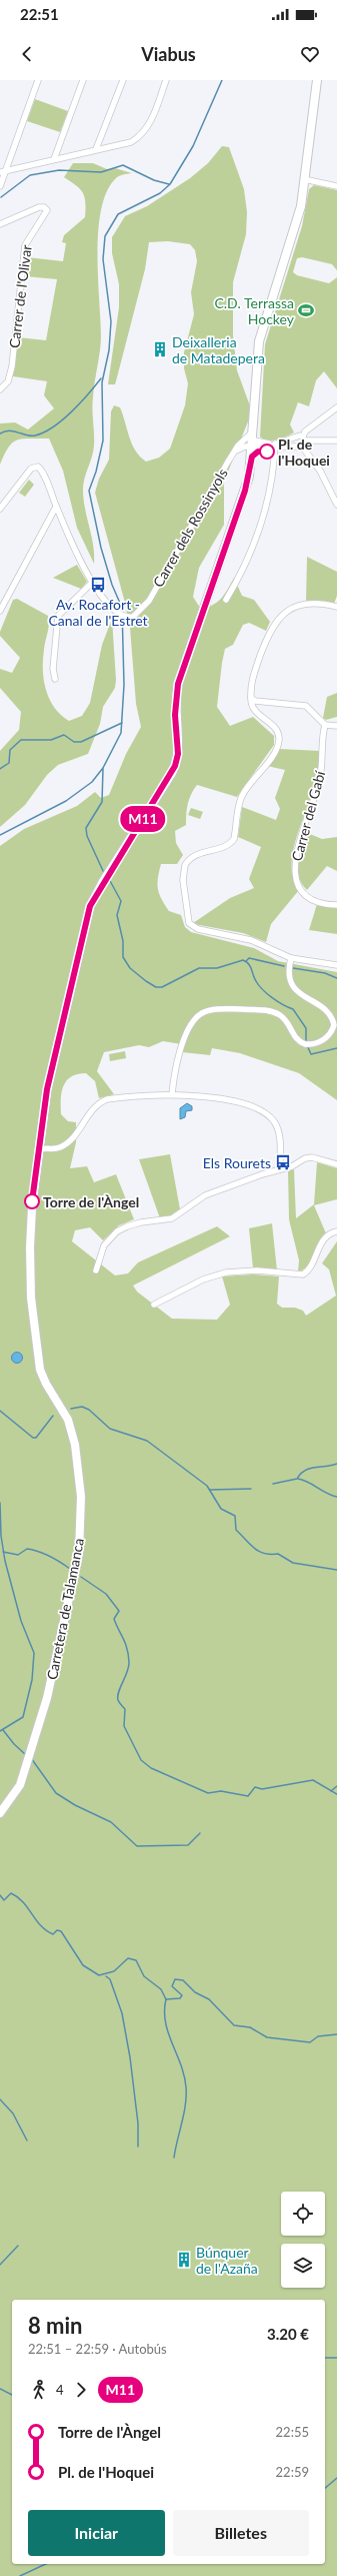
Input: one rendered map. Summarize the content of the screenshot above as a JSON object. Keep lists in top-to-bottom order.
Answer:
{
  "streets": {
    "street": [
      "Carrer de l'Olivar",
      "Carrer dels Rossinyols",
      "Carrer del Gabí",
      "Carretera de Talamanca"
    ]
  },
  "crossings": [
    ["Carrer dels Rossinyols", "Carretera de Talamanca"]
  ],
  "places": {
    "sports": ["C.D. Terrassa Hockey"],
    "building": ["Deixalleria de Matadepera", "Búnquer de l'Azaña"],
    "other": ["Pl. de l'Hoquei", "Torre de l'Àngel"],
    "bus stop": ["Av. Rocafort - Canal de l'Estret", "Els Rourets"]
  },
  "lines": ["bus line M11"],
  "page": {
    "status": "22:51",
    "header": "Viabus",
    "on_map": "M11",
    "heading": ["8 min", "22:51 – 22:59 · Autobús", "3.20 €"],
    "legs": ["4", "M11"],
    "list": [
      {
        "name": "Torre de l'Àngel",
        "value": "22:55"
      },
      {
        "name": "Pl. de l'Hoquei",
        "value": "22:59"
      }
    ],
    "buttons": ["Iniciar", "Billetes"]
  }
}
